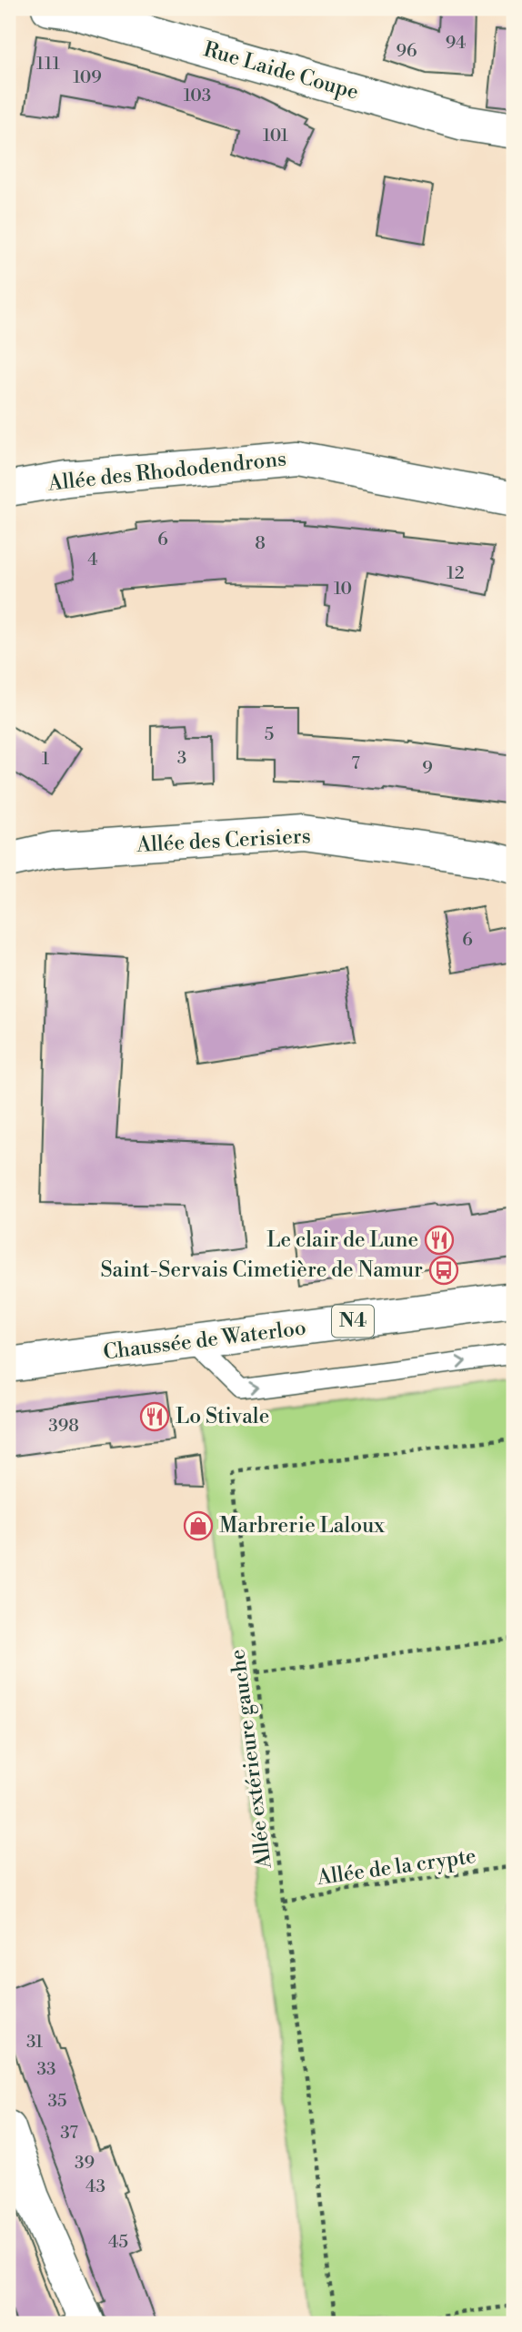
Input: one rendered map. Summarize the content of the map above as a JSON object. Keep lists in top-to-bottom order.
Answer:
{
  "streets": {
    "street": [
      "Rue Laide Coupe",
      "Allée des Rhododendrons",
      "Allée des Cerisiers",
      "N4",
      "Chaussée de Waterloo"
    ],
    "path": ["Allée extérieure gauche", "Allée de la crypte"]
  },
  "crossings": [
    ["Allée extérieure gauche", "Allée de la crypte"]
  ],
  "places": {
    "restaurant": ["Le clair de Lune", "Lo Stivale"],
    "bus stop": ["Saint-Servais Cimetière de Namur"],
    "shop": ["Marbrerie Laloux"]
  },
  "house_numbers": [
    "94",
    "96",
    "111",
    "109",
    "103",
    "101",
    "6",
    "8",
    "4",
    "12",
    "10",
    "5",
    "3",
    "1",
    "7",
    "9",
    "6",
    "398",
    "31",
    "33",
    "35",
    "37",
    "39",
    "43",
    "45"
  ]
}
